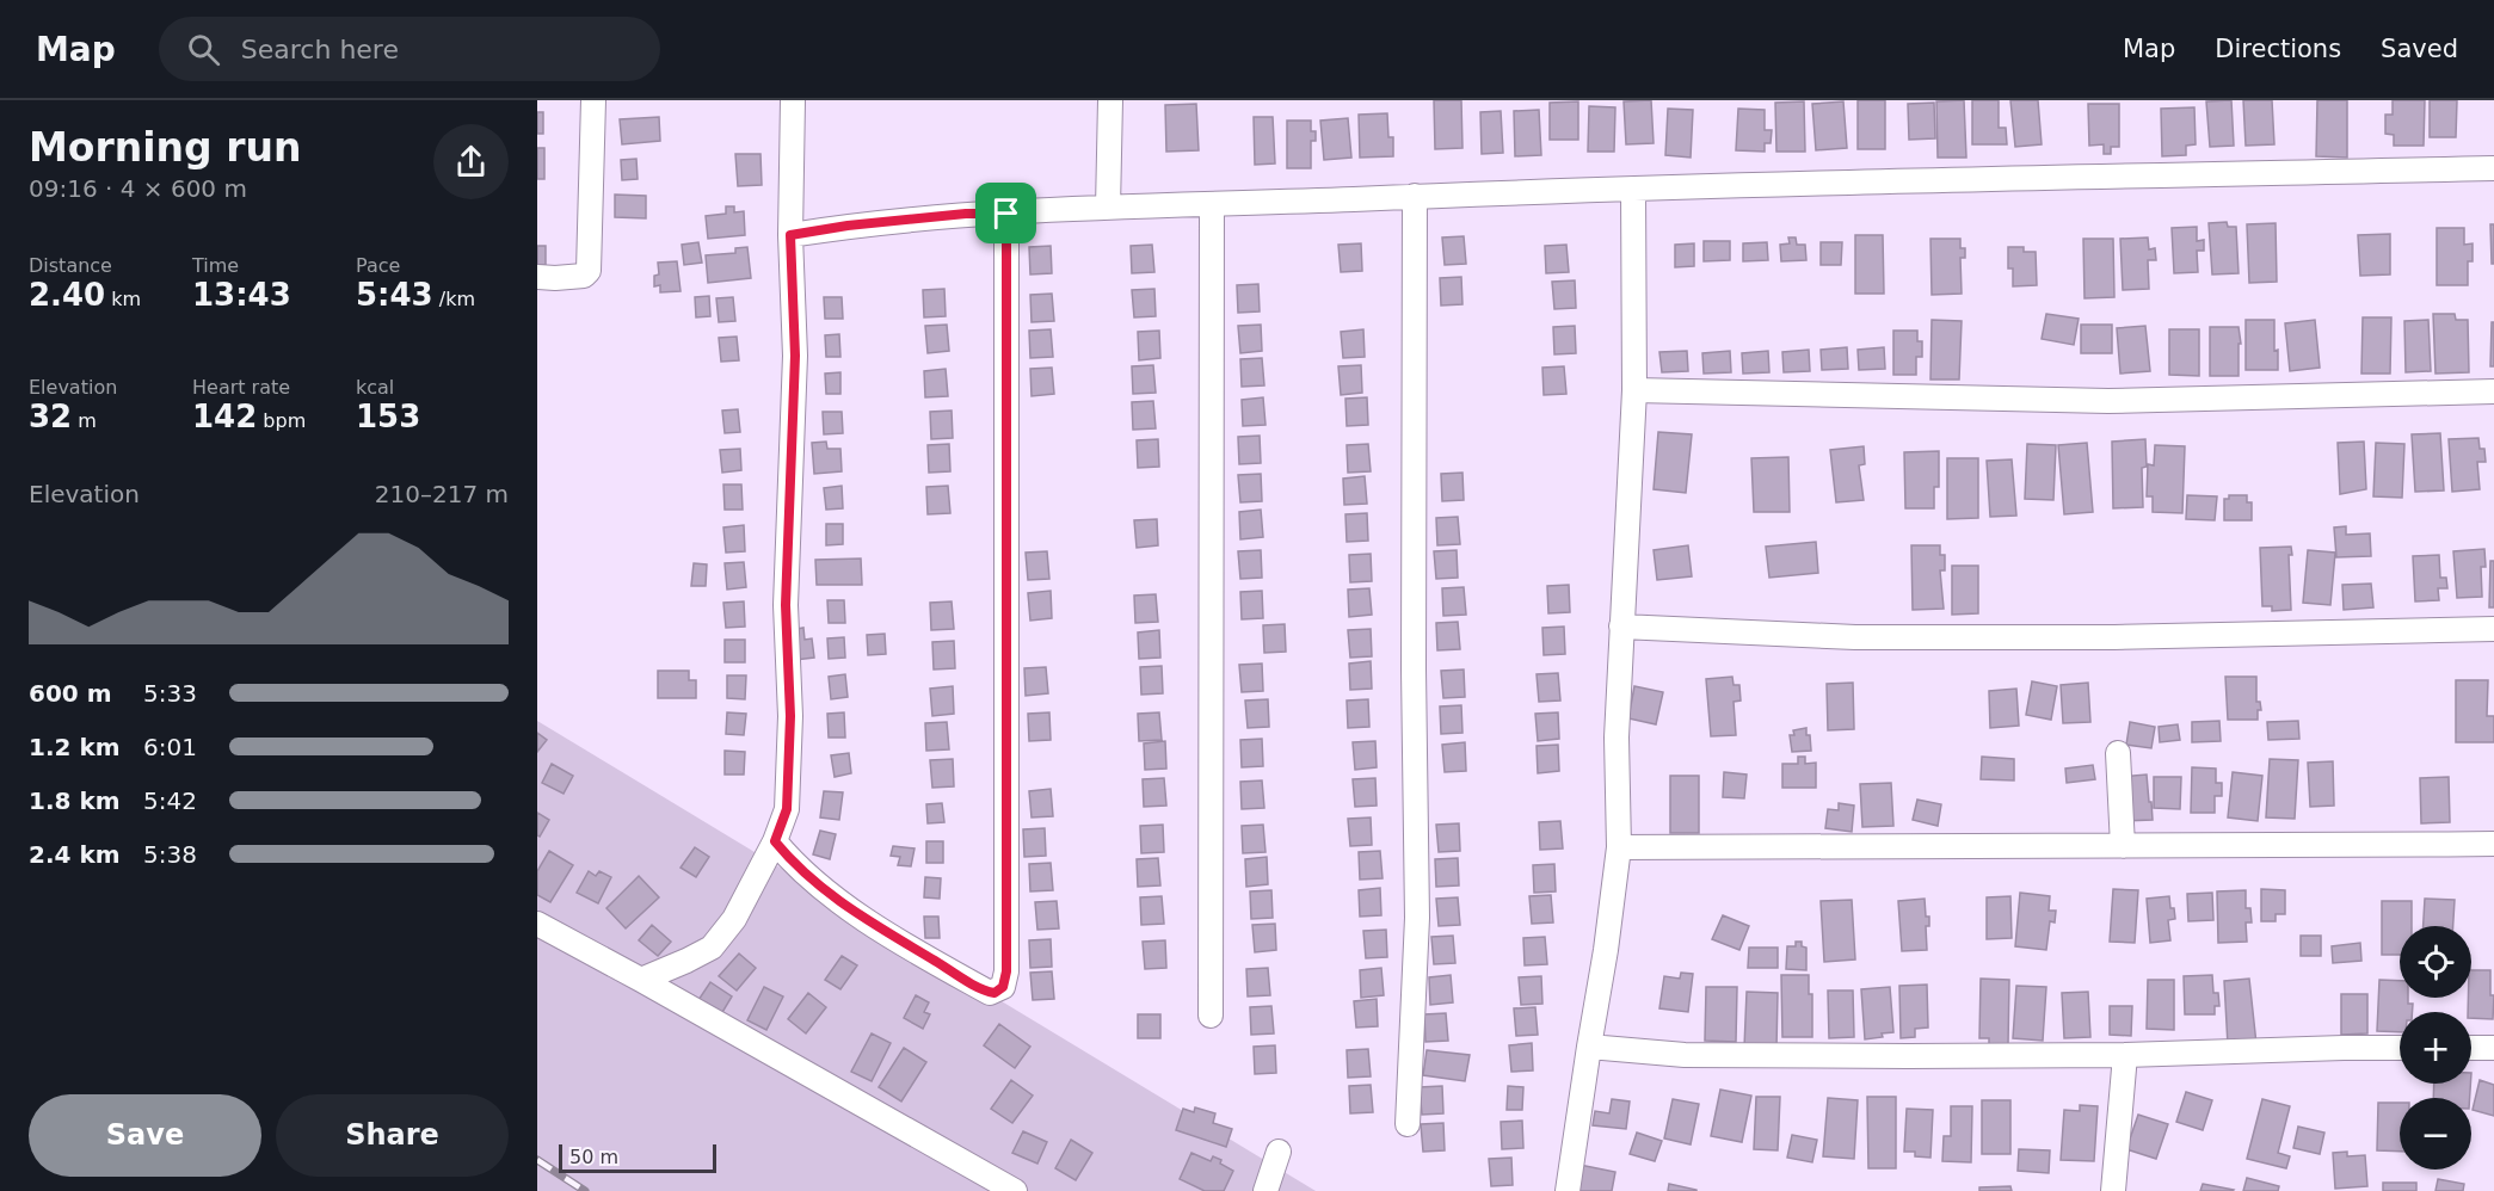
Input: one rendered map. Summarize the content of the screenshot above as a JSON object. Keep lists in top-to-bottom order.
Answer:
{
  "scale_bar": "50 m",
  "page": {
    "header": "Map",
    "search": "Search here",
    "nav": ["Map", "Directions", "Saved"],
    "heading": ["Morning run", "09:16 · 4 × 600 m"],
    "stats": [
      ["Distance", "2.40 km"],
      ["Time", "13:43"],
      ["Pace", "5:43 /km"],
      ["Elevation", "32 m"],
      ["Heart rate", "142 bpm"],
      ["kcal", "153"]
    ],
    "chart": ["Elevation", "210–217 m"],
    "list": [
      {
        "name": "600 m",
        "note": "5:33"
      },
      {
        "name": "1.2 km",
        "note": "6:01"
      },
      {
        "name": "1.8 km",
        "note": "5:42"
      },
      {
        "name": "2.4 km",
        "note": "5:38"
      }
    ],
    "map_buttons": ["+", "−"],
    "buttons": ["Save", "Share"],
    "scale": "50 m"
  }
}
